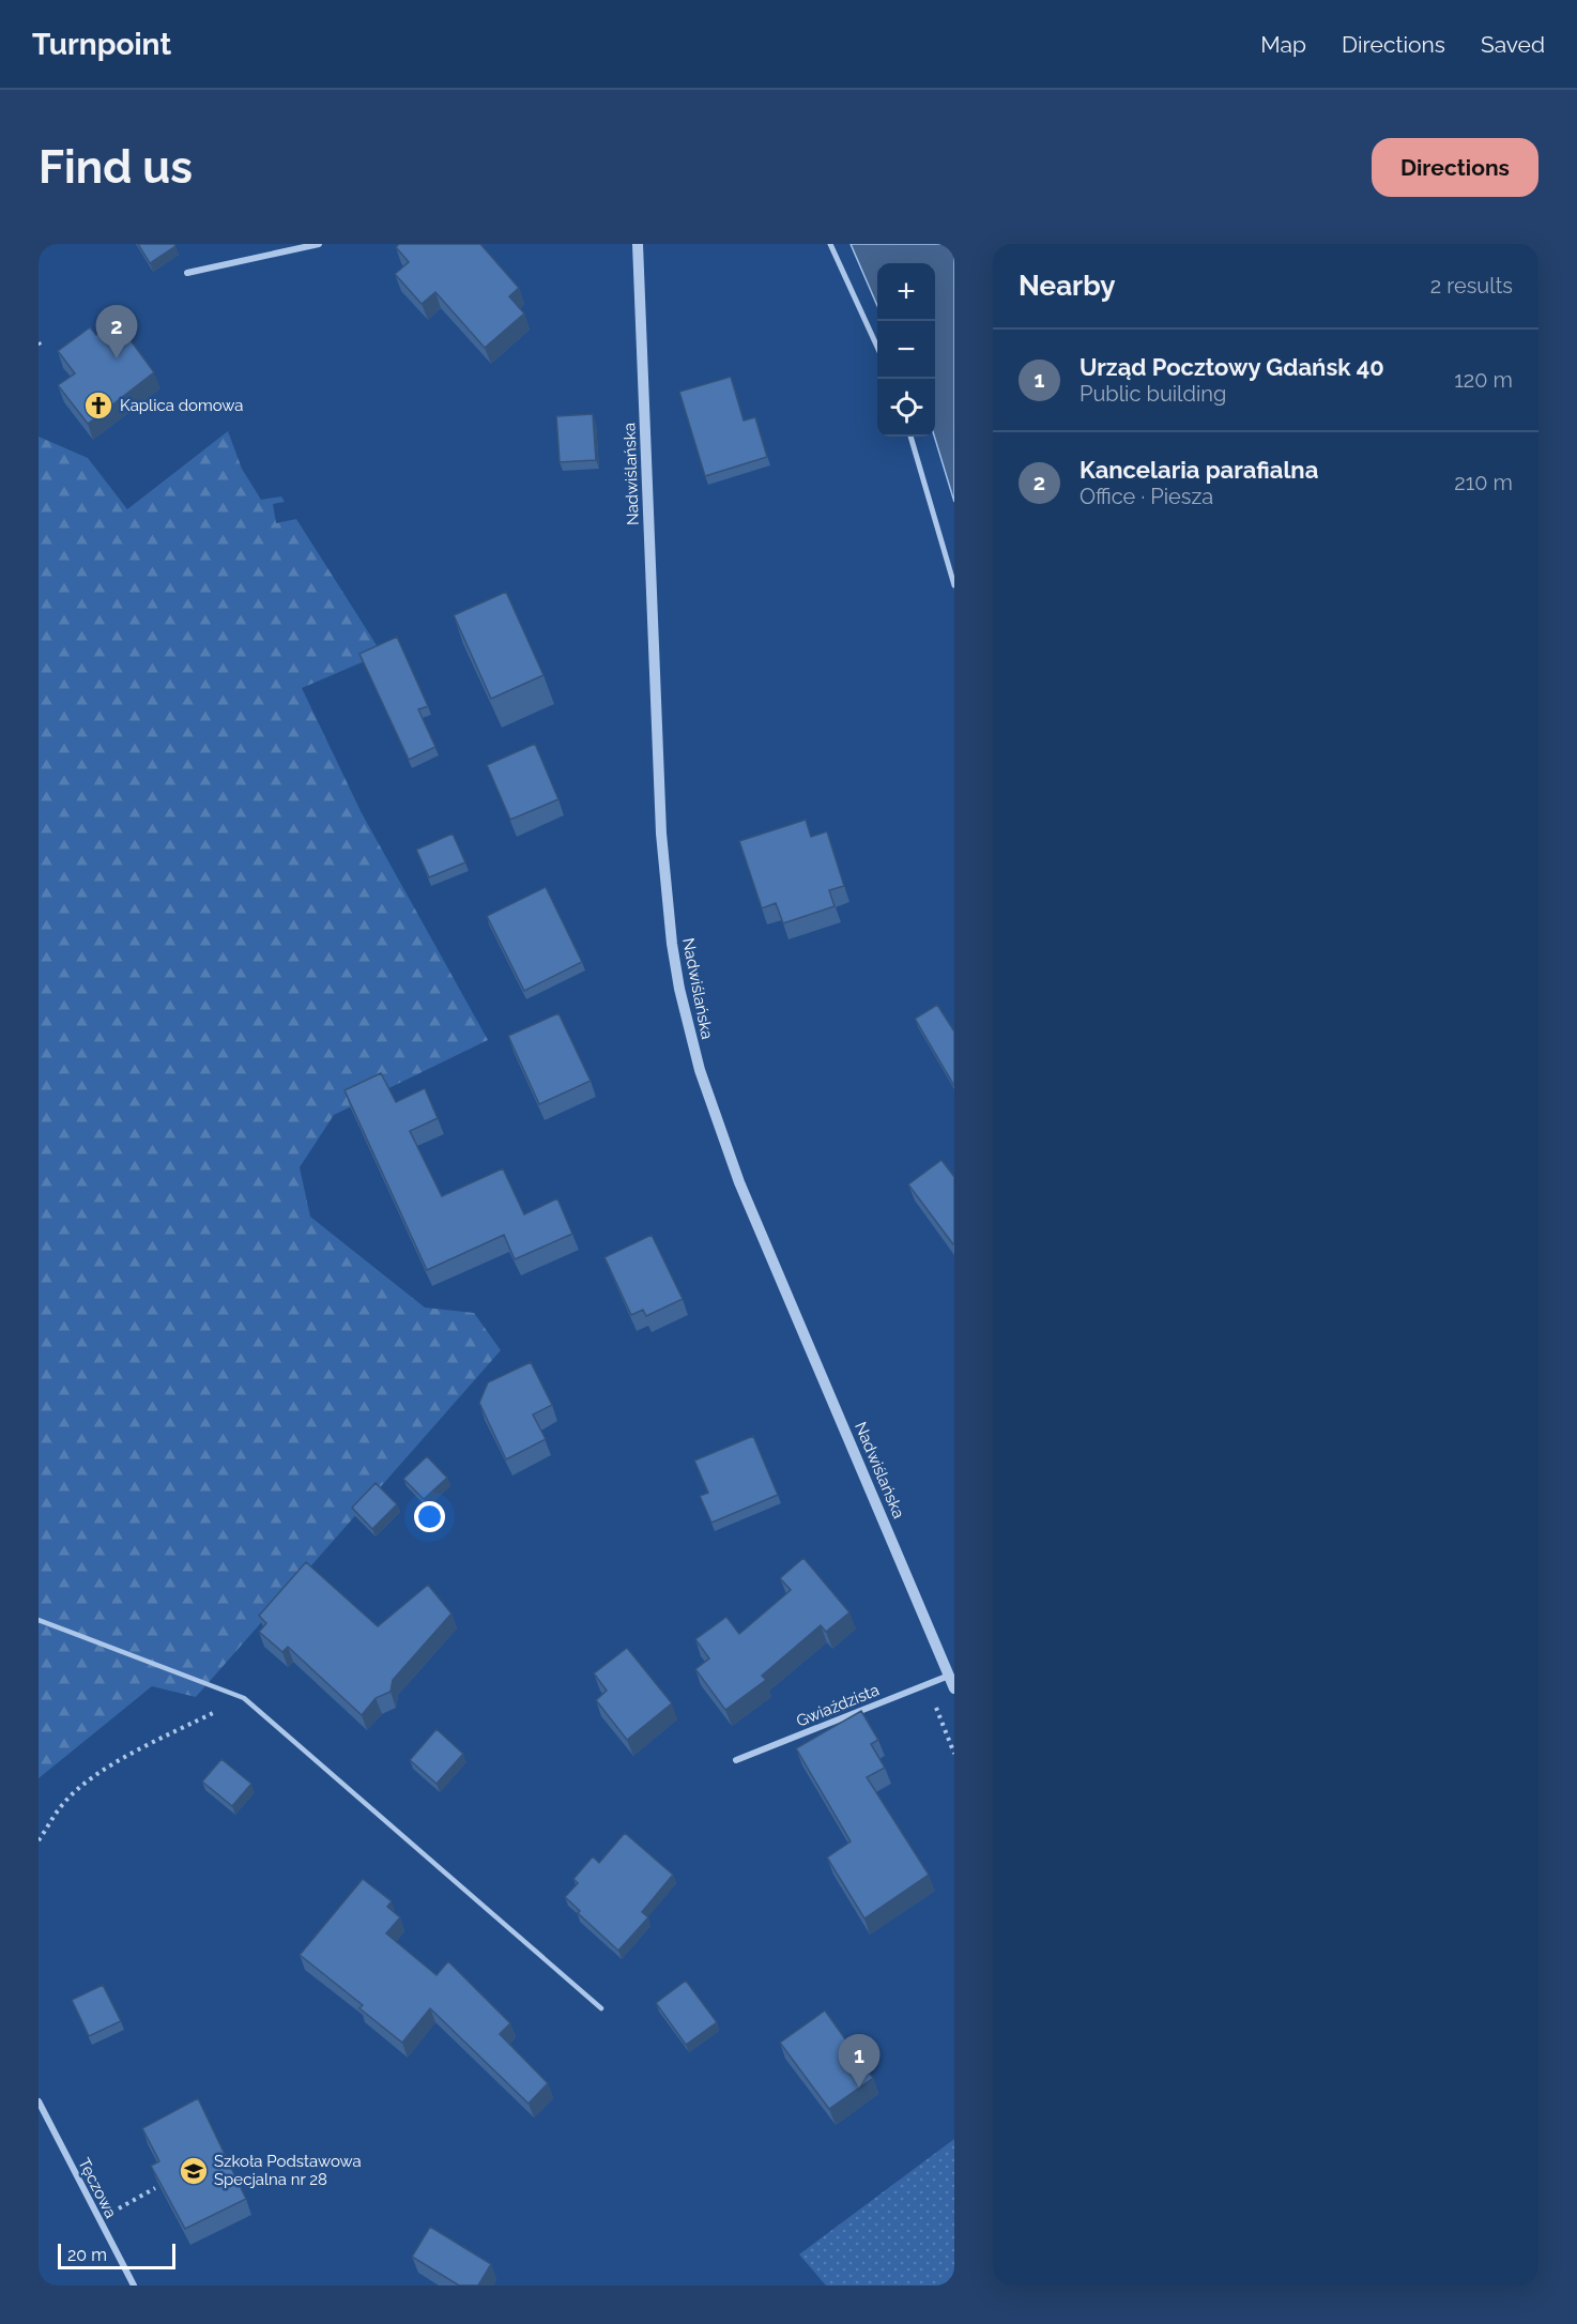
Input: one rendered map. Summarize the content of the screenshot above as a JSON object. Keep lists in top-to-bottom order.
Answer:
{
  "streets": {
    "street": ["Nadwiślańska", "Gwiaździsta", "Tęczowa"]
  },
  "crossings": [
    ["Nadwiślańska", "Gwiaździsta"]
  ],
  "places": {
    "church": ["Kaplica domowa"],
    "school or university": ["Szkoła Podstawowa Specjalna nr 28"]
  },
  "scale_bar": "20 m",
  "page": {
    "header": "Turnpoint",
    "nav": ["Map", "Directions", "Saved"],
    "buttons": "Directions",
    "title": "Find us",
    "heading": ["Nearby", "2 results"],
    "map_buttons": ["+", "−"],
    "pins": ["2", "1"],
    "list": [
      {
        "mark": "1",
        "name": "Urząd Pocztowy Gdańsk 40",
        "note": "Public building",
        "value": "120 m"
      },
      {
        "mark": "2",
        "name": "Kancelaria parafialna",
        "note": "Office · Piesza",
        "value": "210 m"
      }
    ],
    "scale": "20 m"
  }
}
